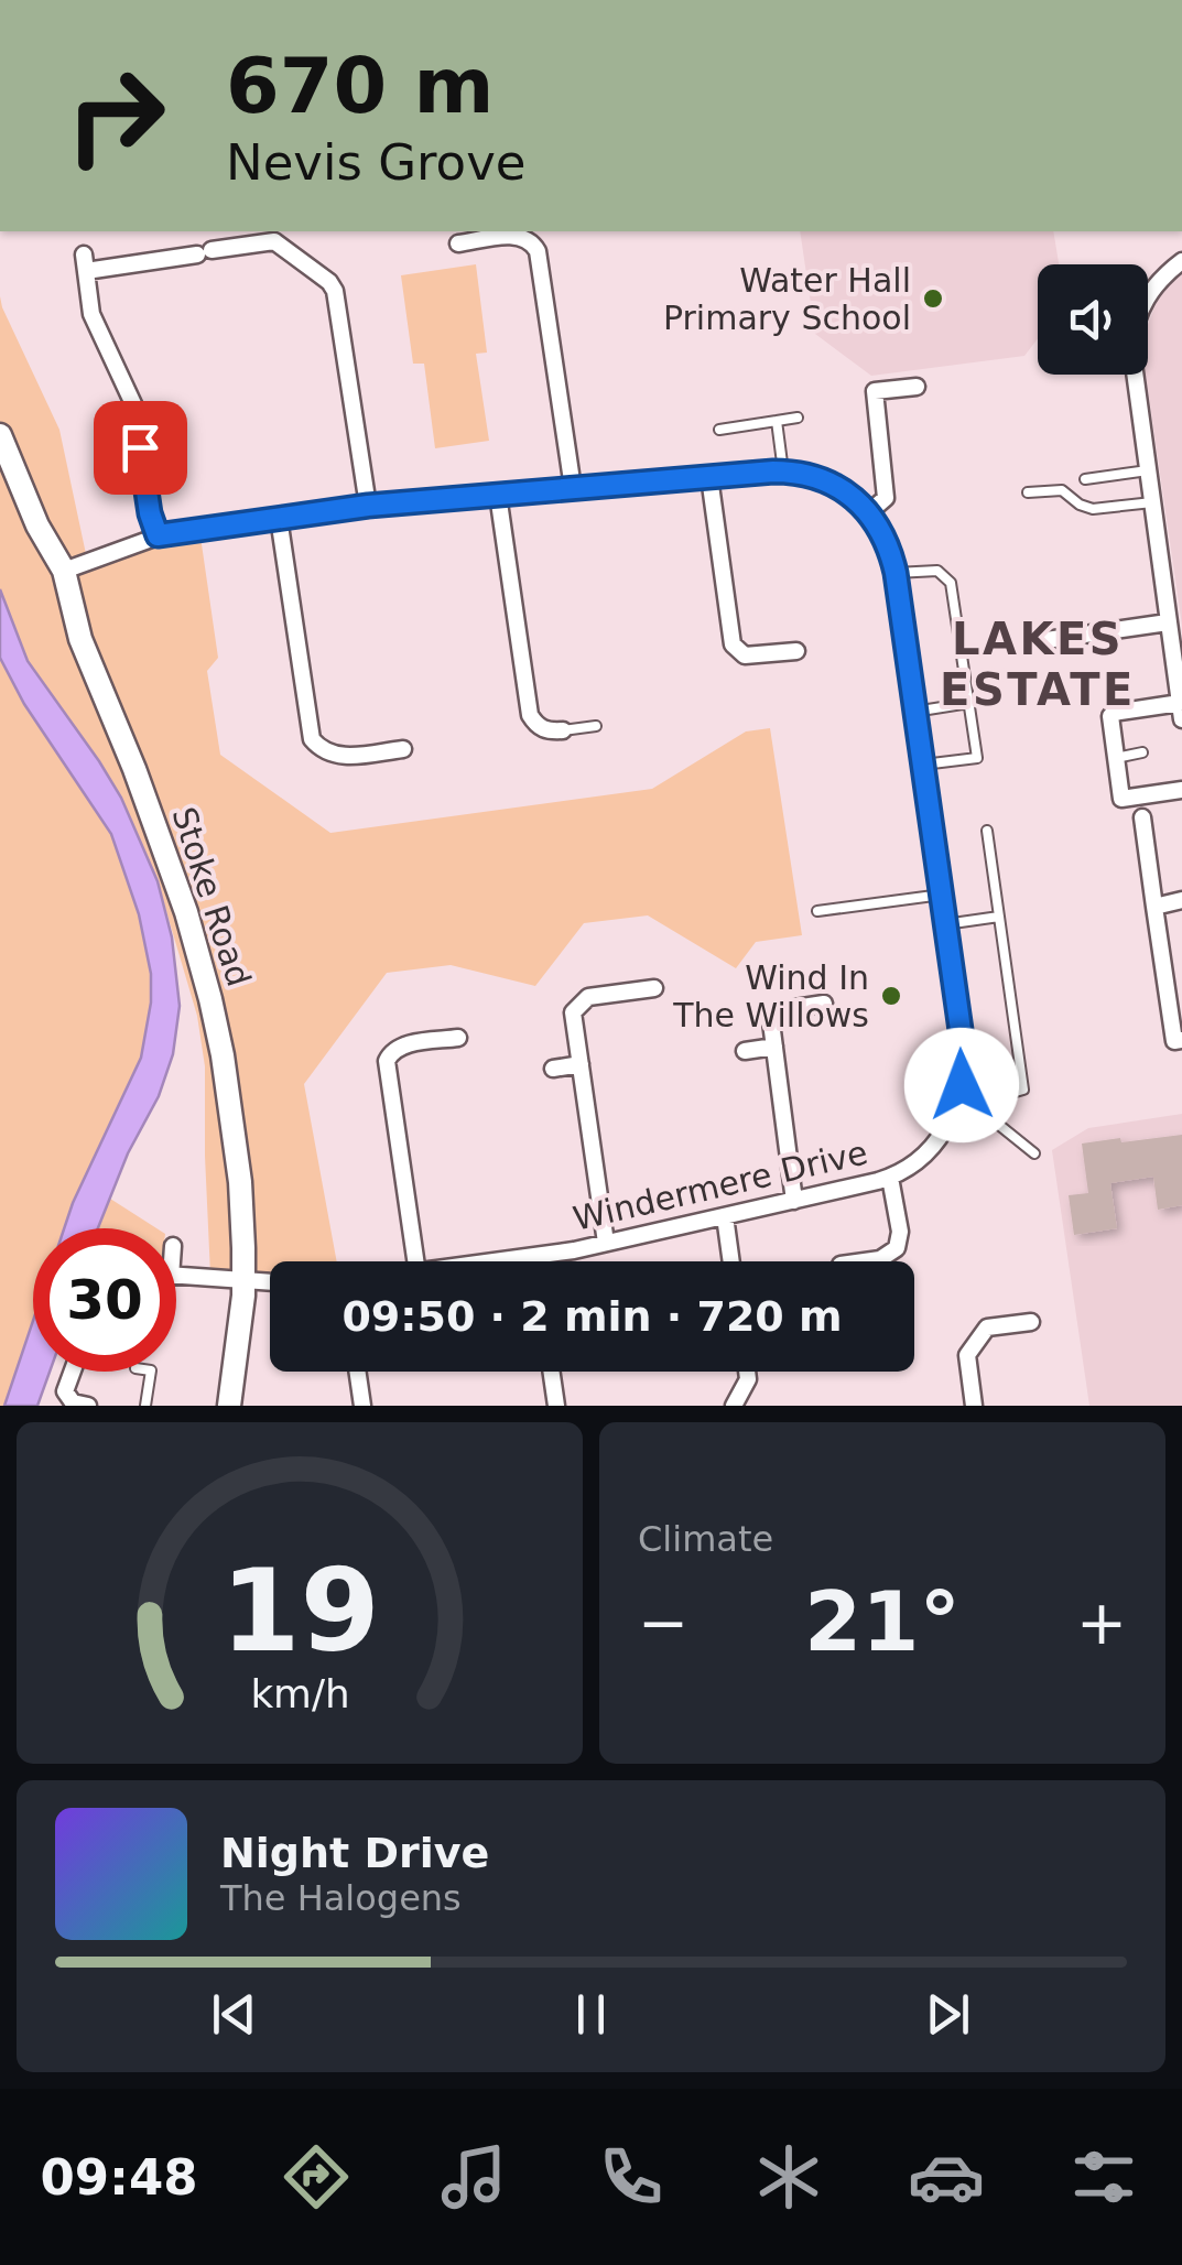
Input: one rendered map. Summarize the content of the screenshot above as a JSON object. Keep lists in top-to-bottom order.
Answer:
{
  "streets": {
    "street": ["Stoke Road", "Windermere Drive"]
  },
  "crossings": [
    ["Stoke Road", "Windermere Drive"]
  ],
  "districts": ["LAKES ESTATE"],
  "places": ["Water Hall Primary School", "Wind In The Willows"],
  "page": {
    "turn": ["670 m", "Nevis Grove"],
    "limit": "30",
    "trip": "09:50 · 2 min · 720 m",
    "tile": "Climate",
    "heat": ["−", "21°", "+"],
    "song": ["Night Drive", "The Halogens"],
    "tabs": "09:48",
    "gauge": ["19", "km/h"]
  }
}
